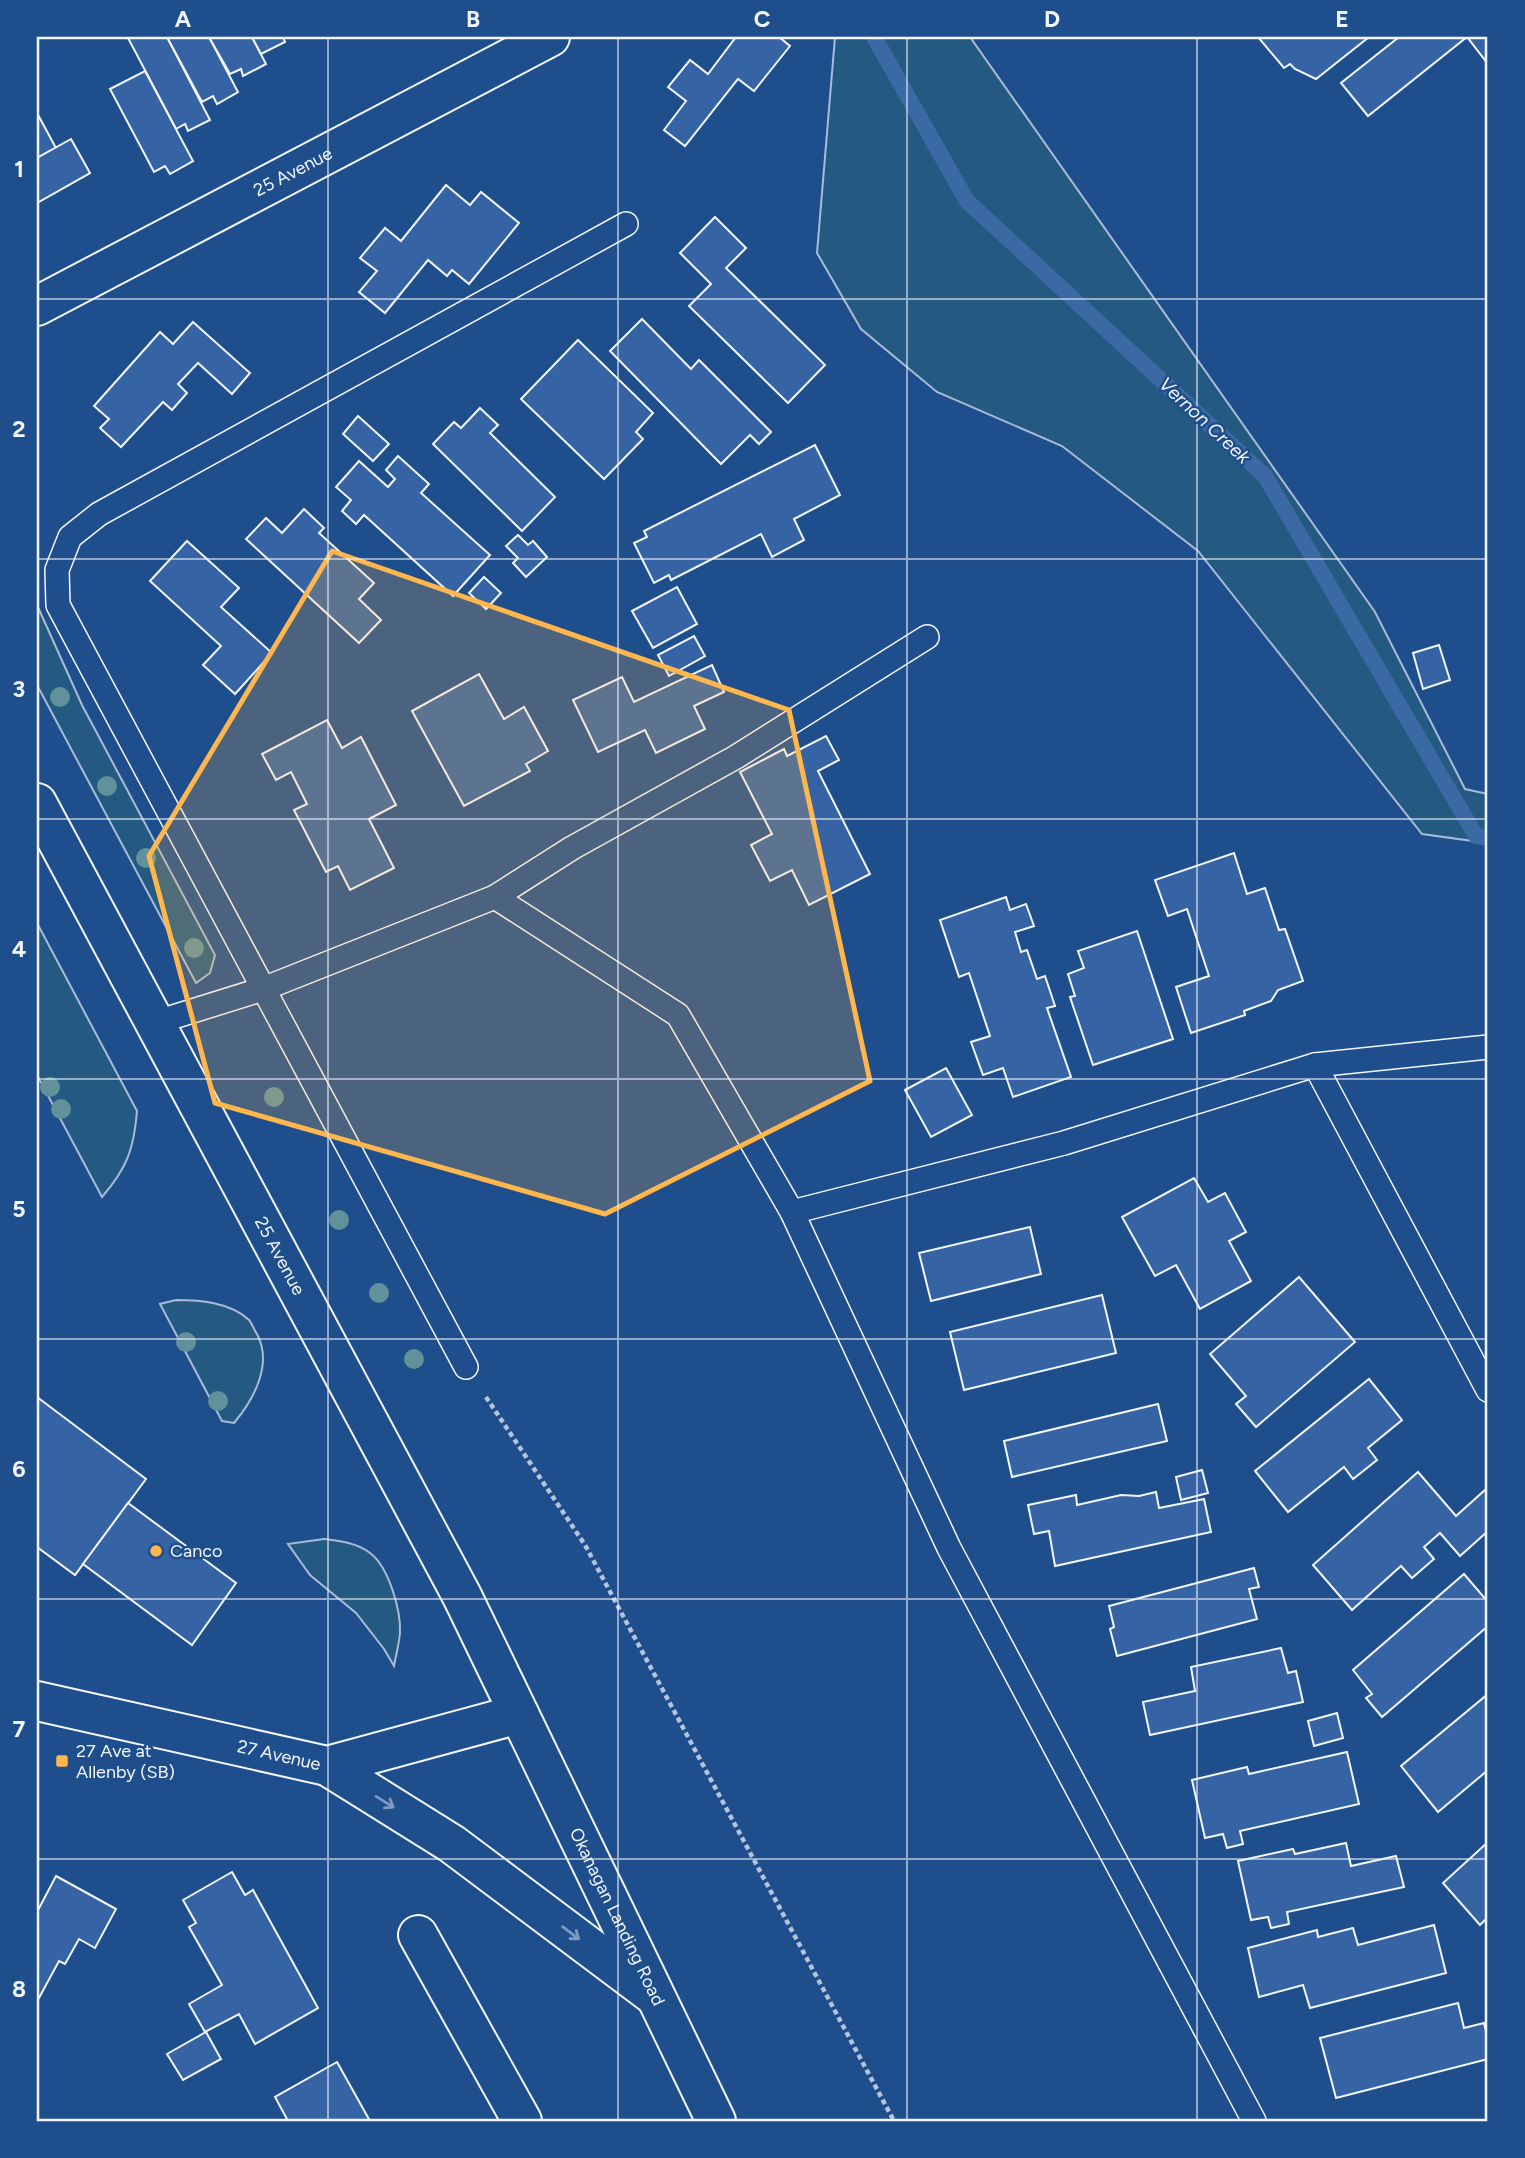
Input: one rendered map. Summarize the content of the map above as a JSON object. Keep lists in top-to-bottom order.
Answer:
{
  "streets": {
    "street": ["25 Avenue", "27 Avenue", "Okanagan Landing Road"]
  },
  "crossings": [
    ["25 Avenue", "27 Avenue"],
    ["25 Avenue", "Okanagan Landing Road"],
    ["27 Avenue", "Okanagan Landing Road"]
  ],
  "water": ["Vernon Creek"],
  "places": {
    "other": ["Canco"],
    "transit": ["27 Ave at Allenby (SB)"]
  },
  "grid": {
    "columns": [
      "A",
      "B",
      "C",
      "D",
      "E"
    ],
    "rows": [
      "1",
      "2",
      "3",
      "4",
      "5",
      "6",
      "7",
      "8"
    ]
  }
}
